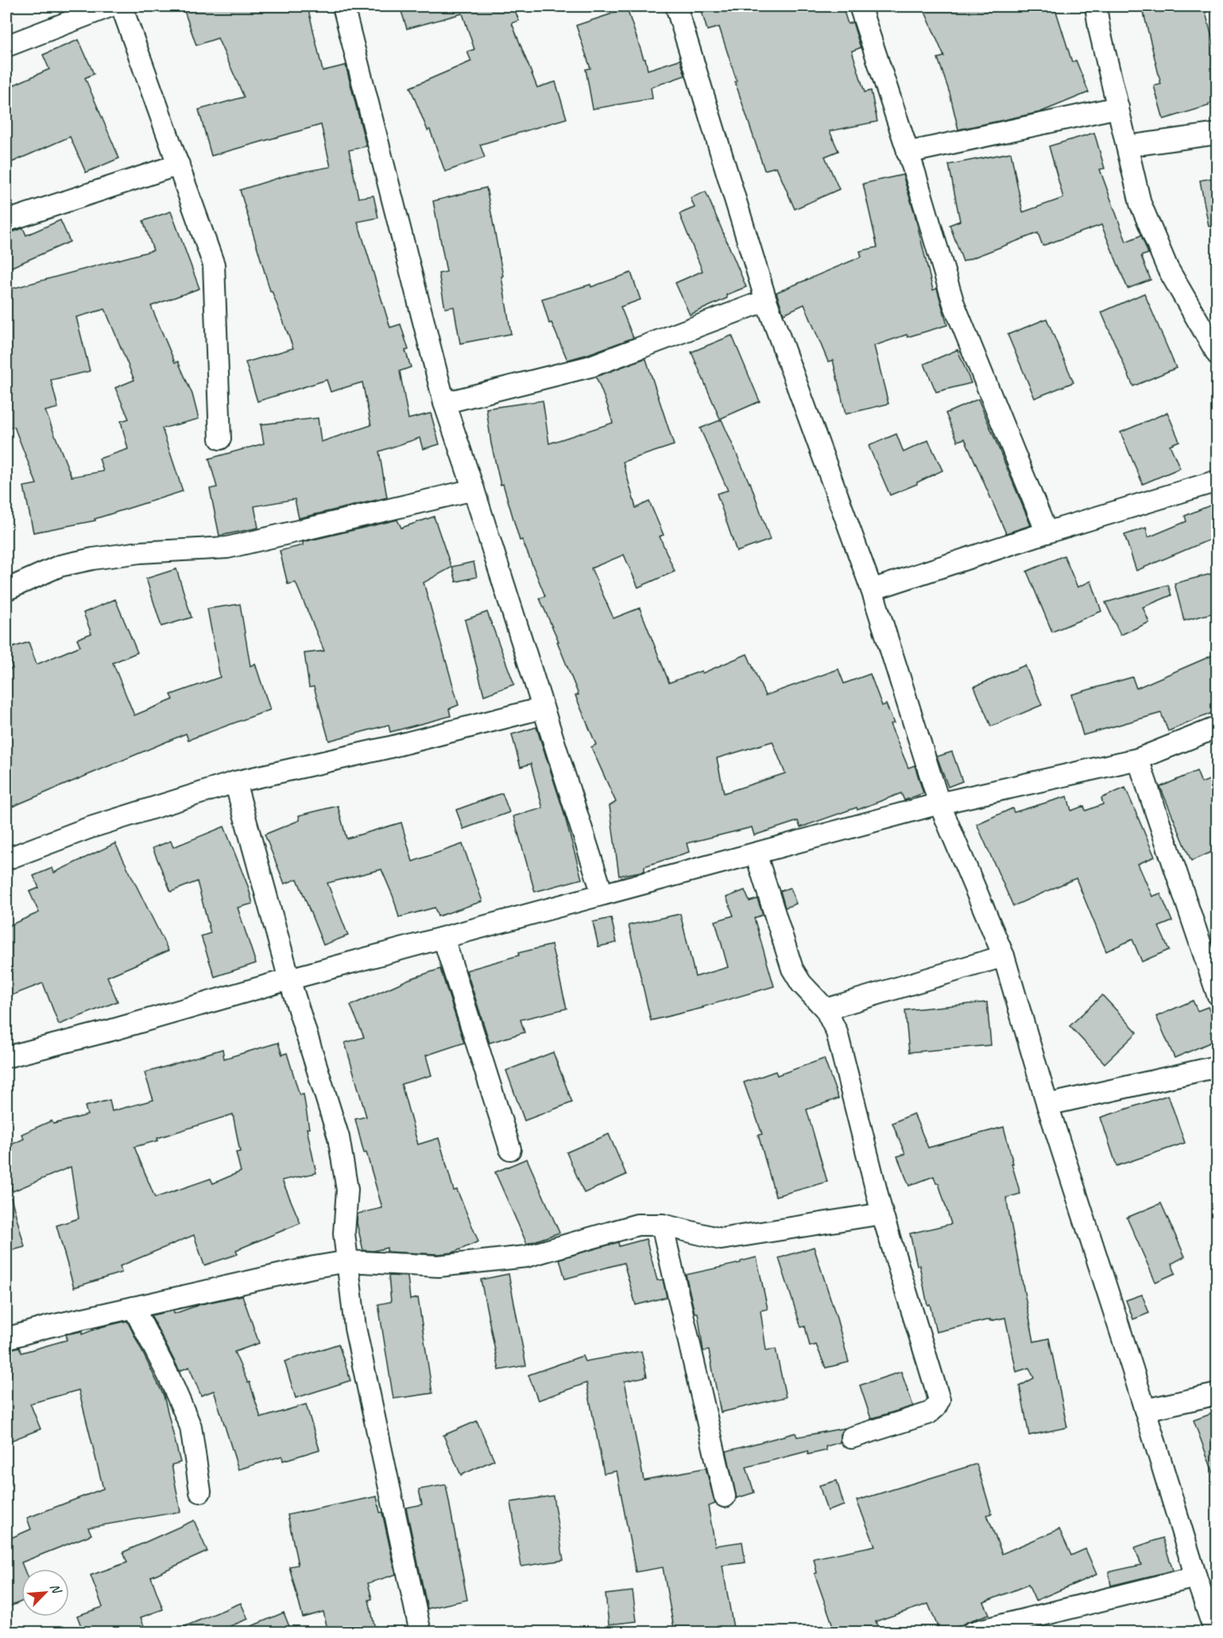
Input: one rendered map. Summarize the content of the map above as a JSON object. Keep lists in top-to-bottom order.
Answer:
{
  "north": "top right"
}
